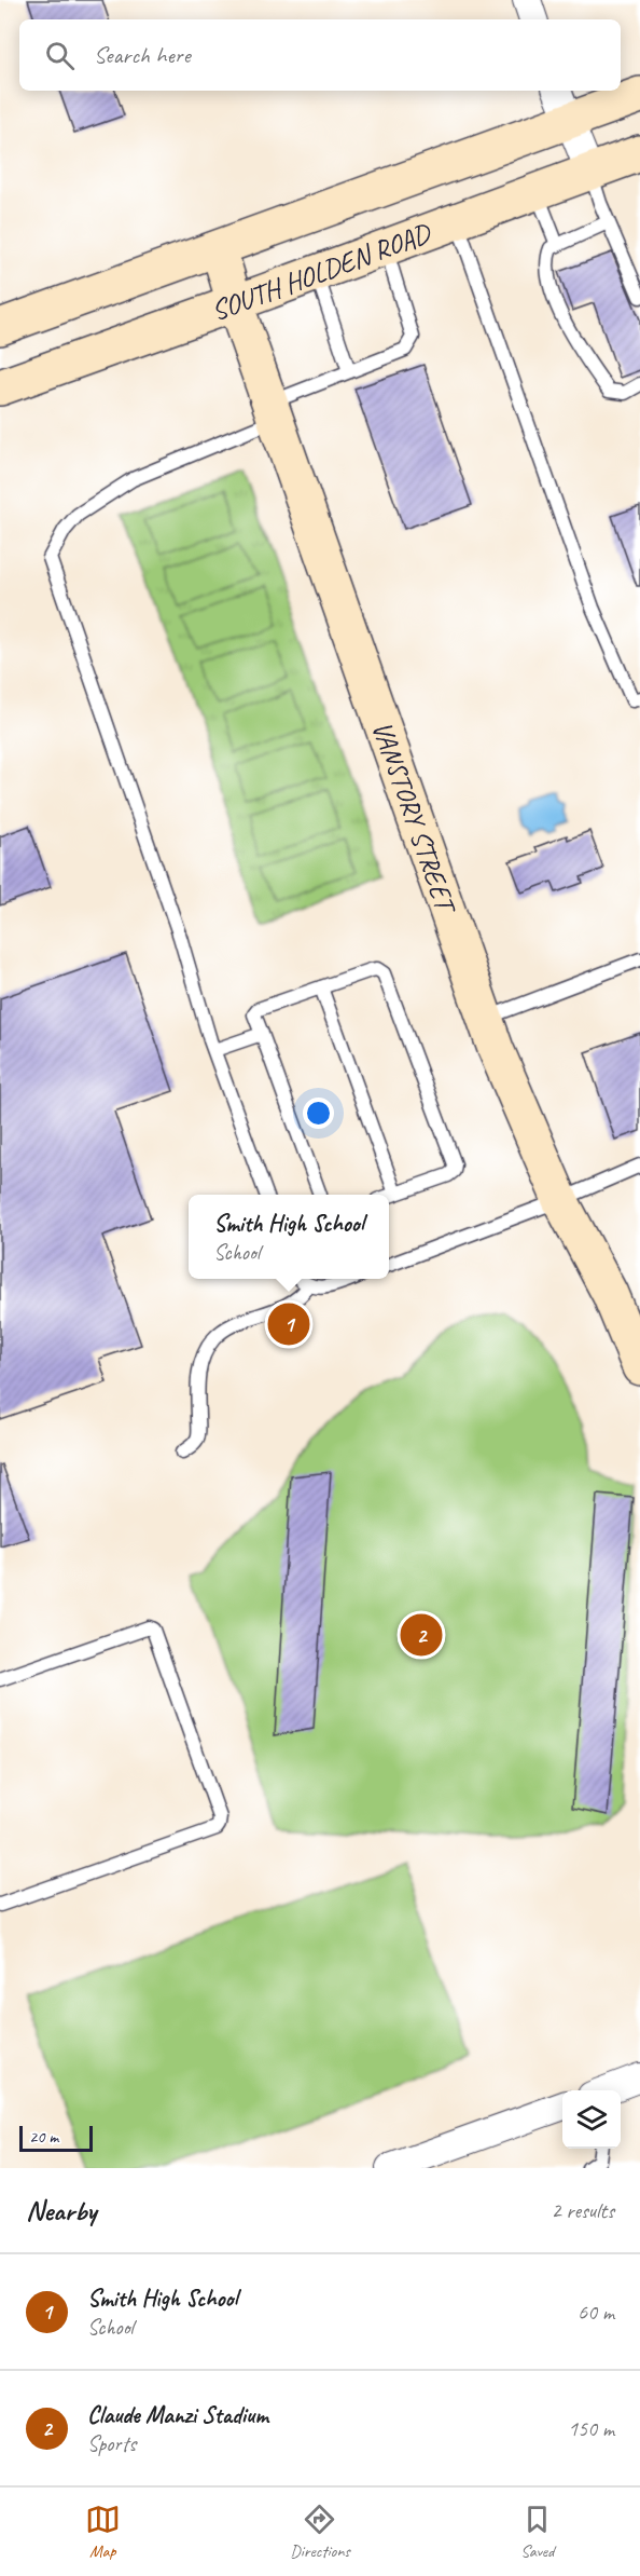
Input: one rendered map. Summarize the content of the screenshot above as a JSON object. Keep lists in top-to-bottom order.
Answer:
{
  "streets": {
    "main road": ["SOUTH HOLDEN ROAD", "VANSTORY STREET"]
  },
  "crossings": [
    ["SOUTH HOLDEN ROAD", "VANSTORY STREET"]
  ],
  "scale_bar": "20 m",
  "page": {
    "search": "Search here",
    "popup": ["Smith High School", "School"],
    "pins": ["1", "2"],
    "scale": "20 m",
    "heading": ["Nearby", "2 results"],
    "list": [
      {
        "mark": "1",
        "name": "Smith High School",
        "note": "School",
        "value": "60 m"
      },
      {
        "mark": "2",
        "name": "Claude Manzi Stadium",
        "note": "Sports",
        "value": "150 m"
      }
    ],
    "nav": ["Map", "Directions", "Saved"]
  }
}
